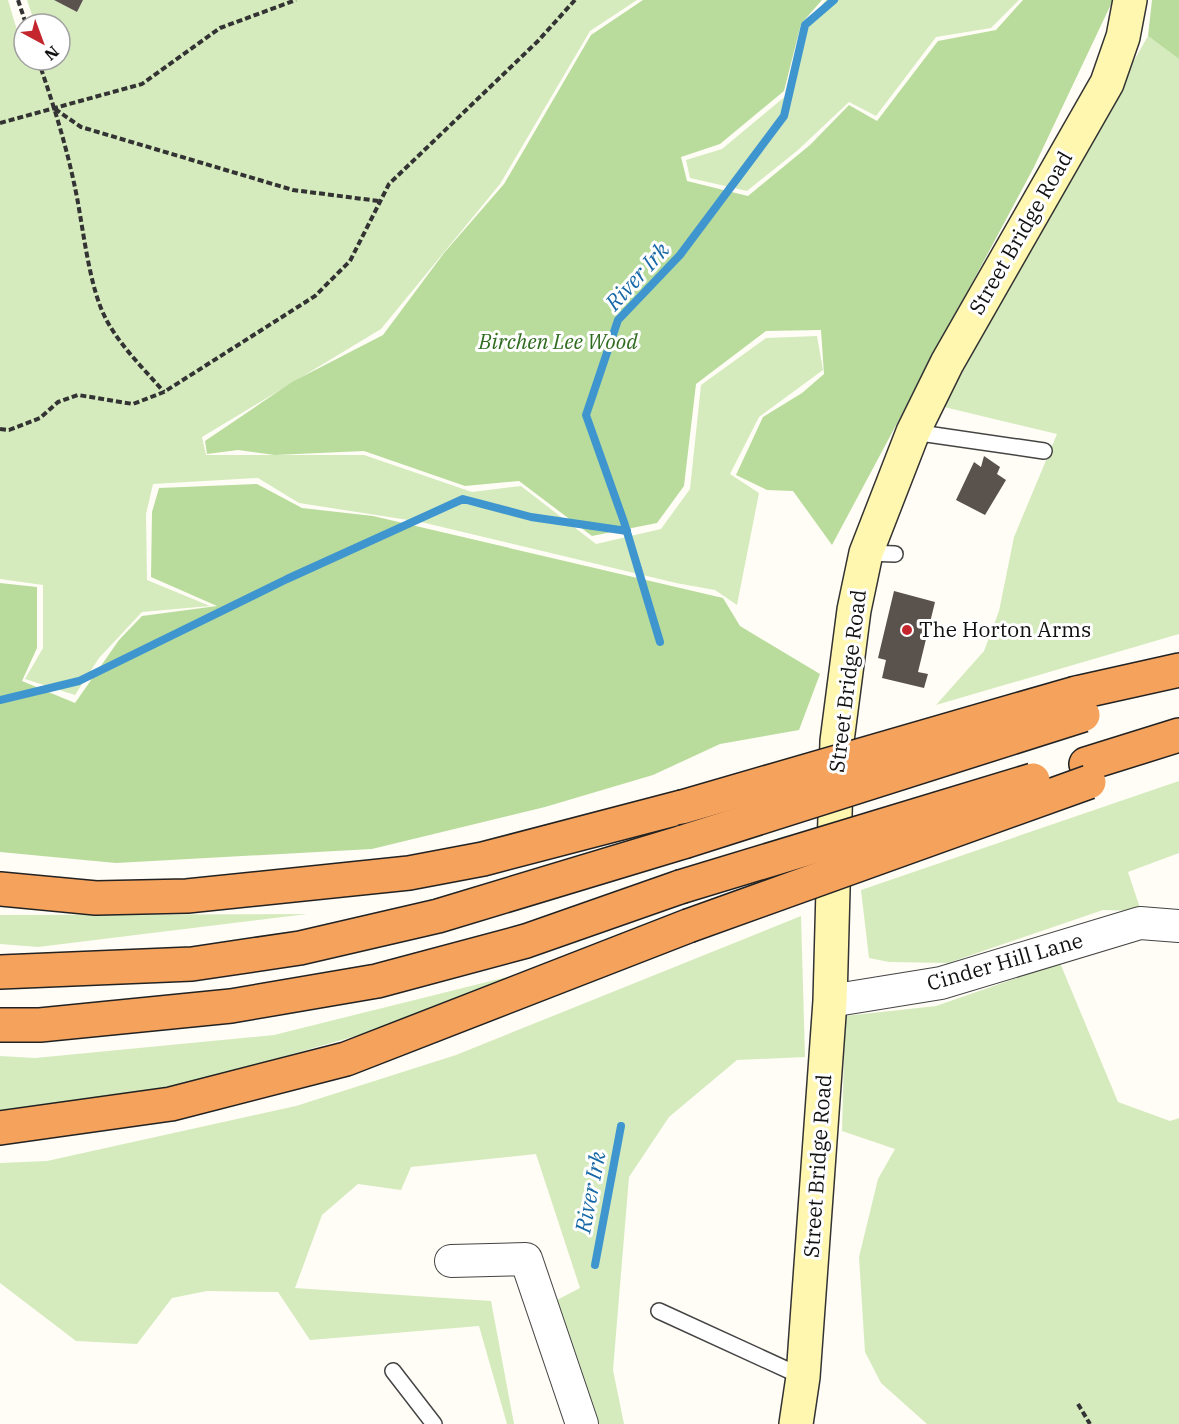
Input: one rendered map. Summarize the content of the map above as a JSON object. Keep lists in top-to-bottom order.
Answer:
{
  "streets": {
    "main road": ["Street Bridge Road"],
    "street": ["Cinder Hill Lane"]
  },
  "crossings": [
    ["Street Bridge Road", "Cinder Hill Lane"]
  ],
  "water": ["River Irk"],
  "parks": ["Birchen Lee Wood"],
  "places": ["The Horton Arms"],
  "north": "bottom right"
}
